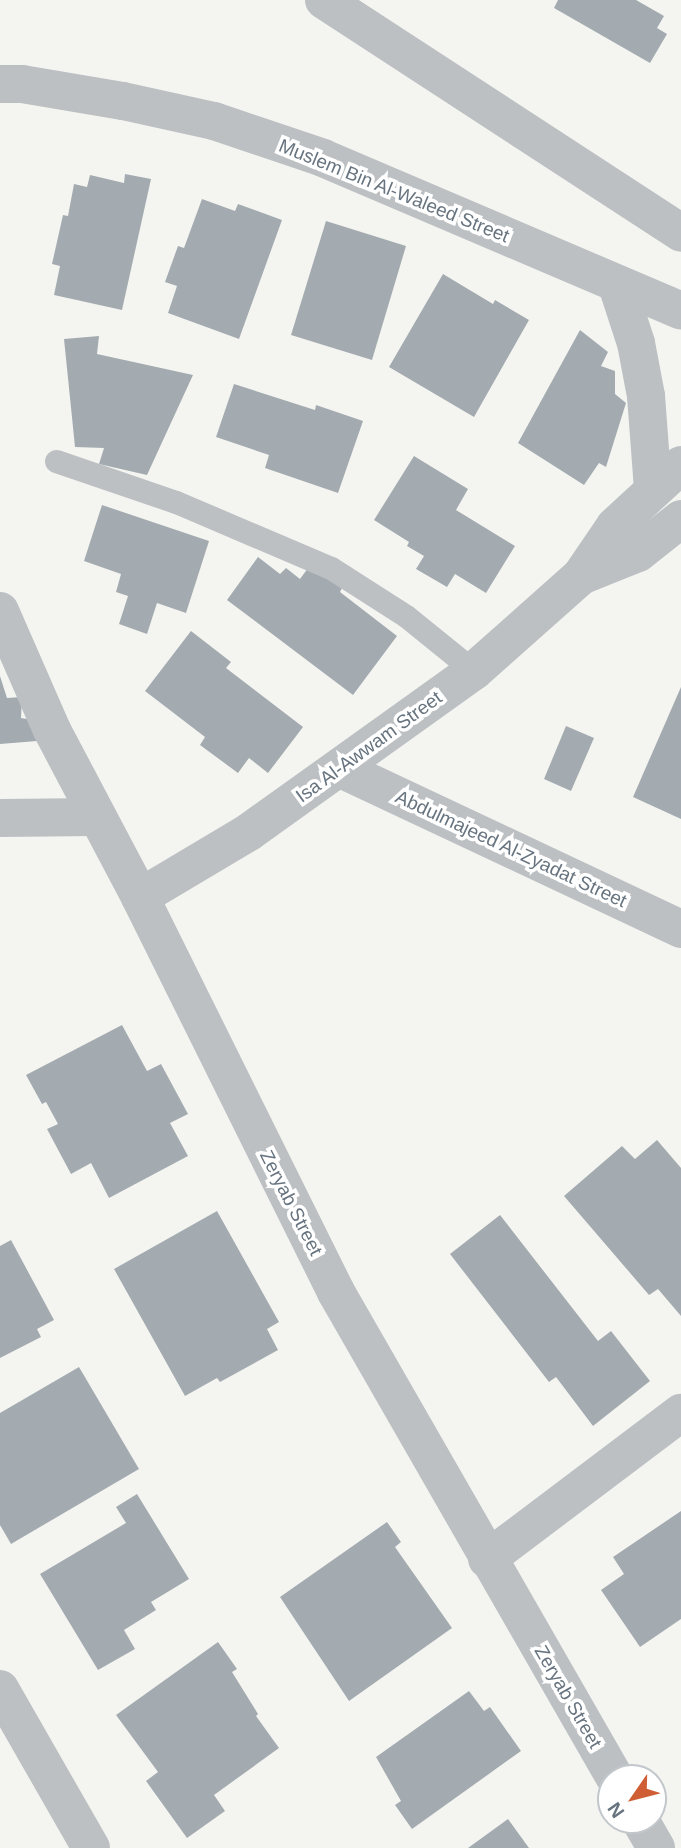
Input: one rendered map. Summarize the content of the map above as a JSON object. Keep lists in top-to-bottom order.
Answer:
{
  "streets": {
    "street": [
      "Muslem Bin Al-Waleed Street",
      "Isa Al-Awwam Street",
      "Abdulmajeed Al-Zyadat Street",
      "Zeryab Street"
    ]
  },
  "crossings": [
    ["Isa Al-Awwam Street", "Abdulmajeed Al-Zyadat Street"],
    ["Isa Al-Awwam Street", "Zeryab Street"]
  ],
  "north": "bottom left"
}
